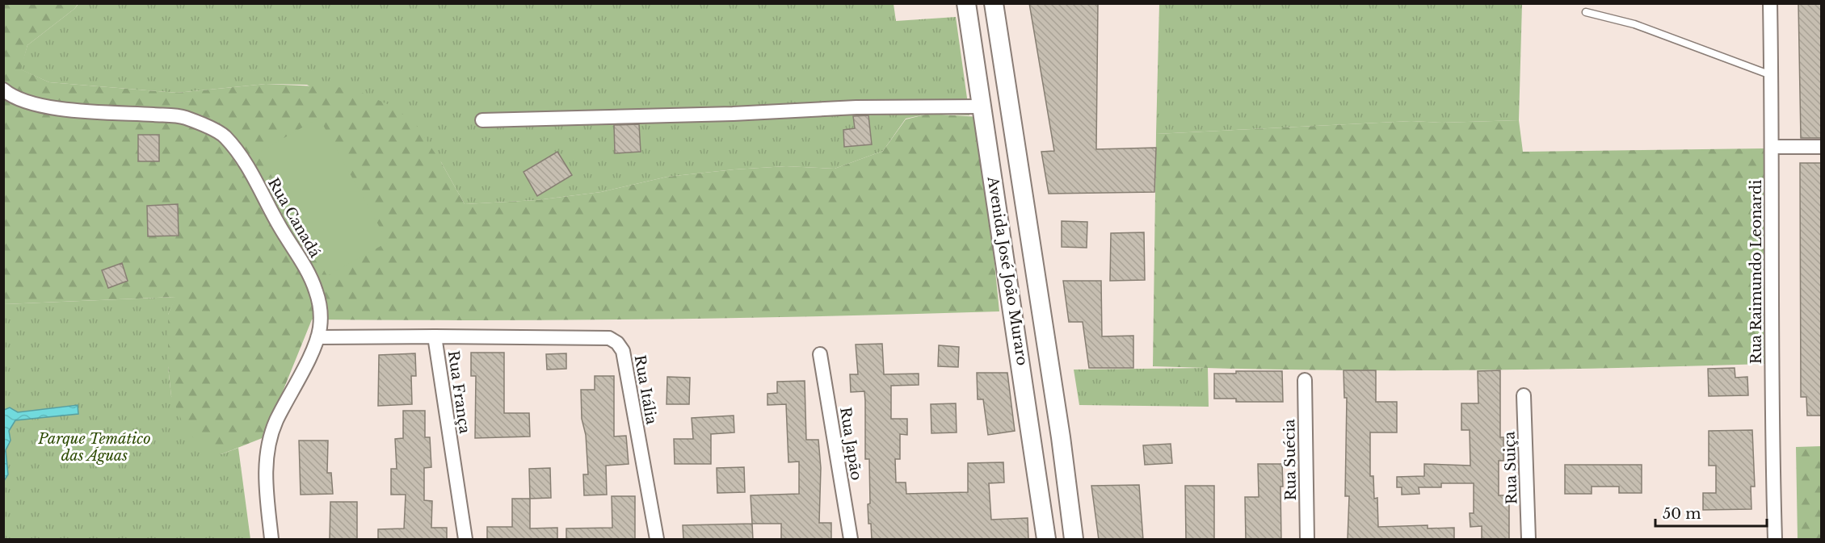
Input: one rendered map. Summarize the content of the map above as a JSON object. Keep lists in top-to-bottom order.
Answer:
{
  "streets": {
    "main road": ["Avenida José João Muraro"],
    "street": [
      "Rua Canadá",
      "Rua Raimundo Leonardi",
      "Rua Itália",
      "Rua França",
      "Rua Japão",
      "Rua Suécia",
      "Rua Suiça"
    ]
  },
  "crossings": [
    ["Rua Canadá", "Rua França"],
    ["Rua Itália", "Rua França"]
  ],
  "parks": ["Parque Temático das Águas"],
  "scale_bar": "50 m"
}
